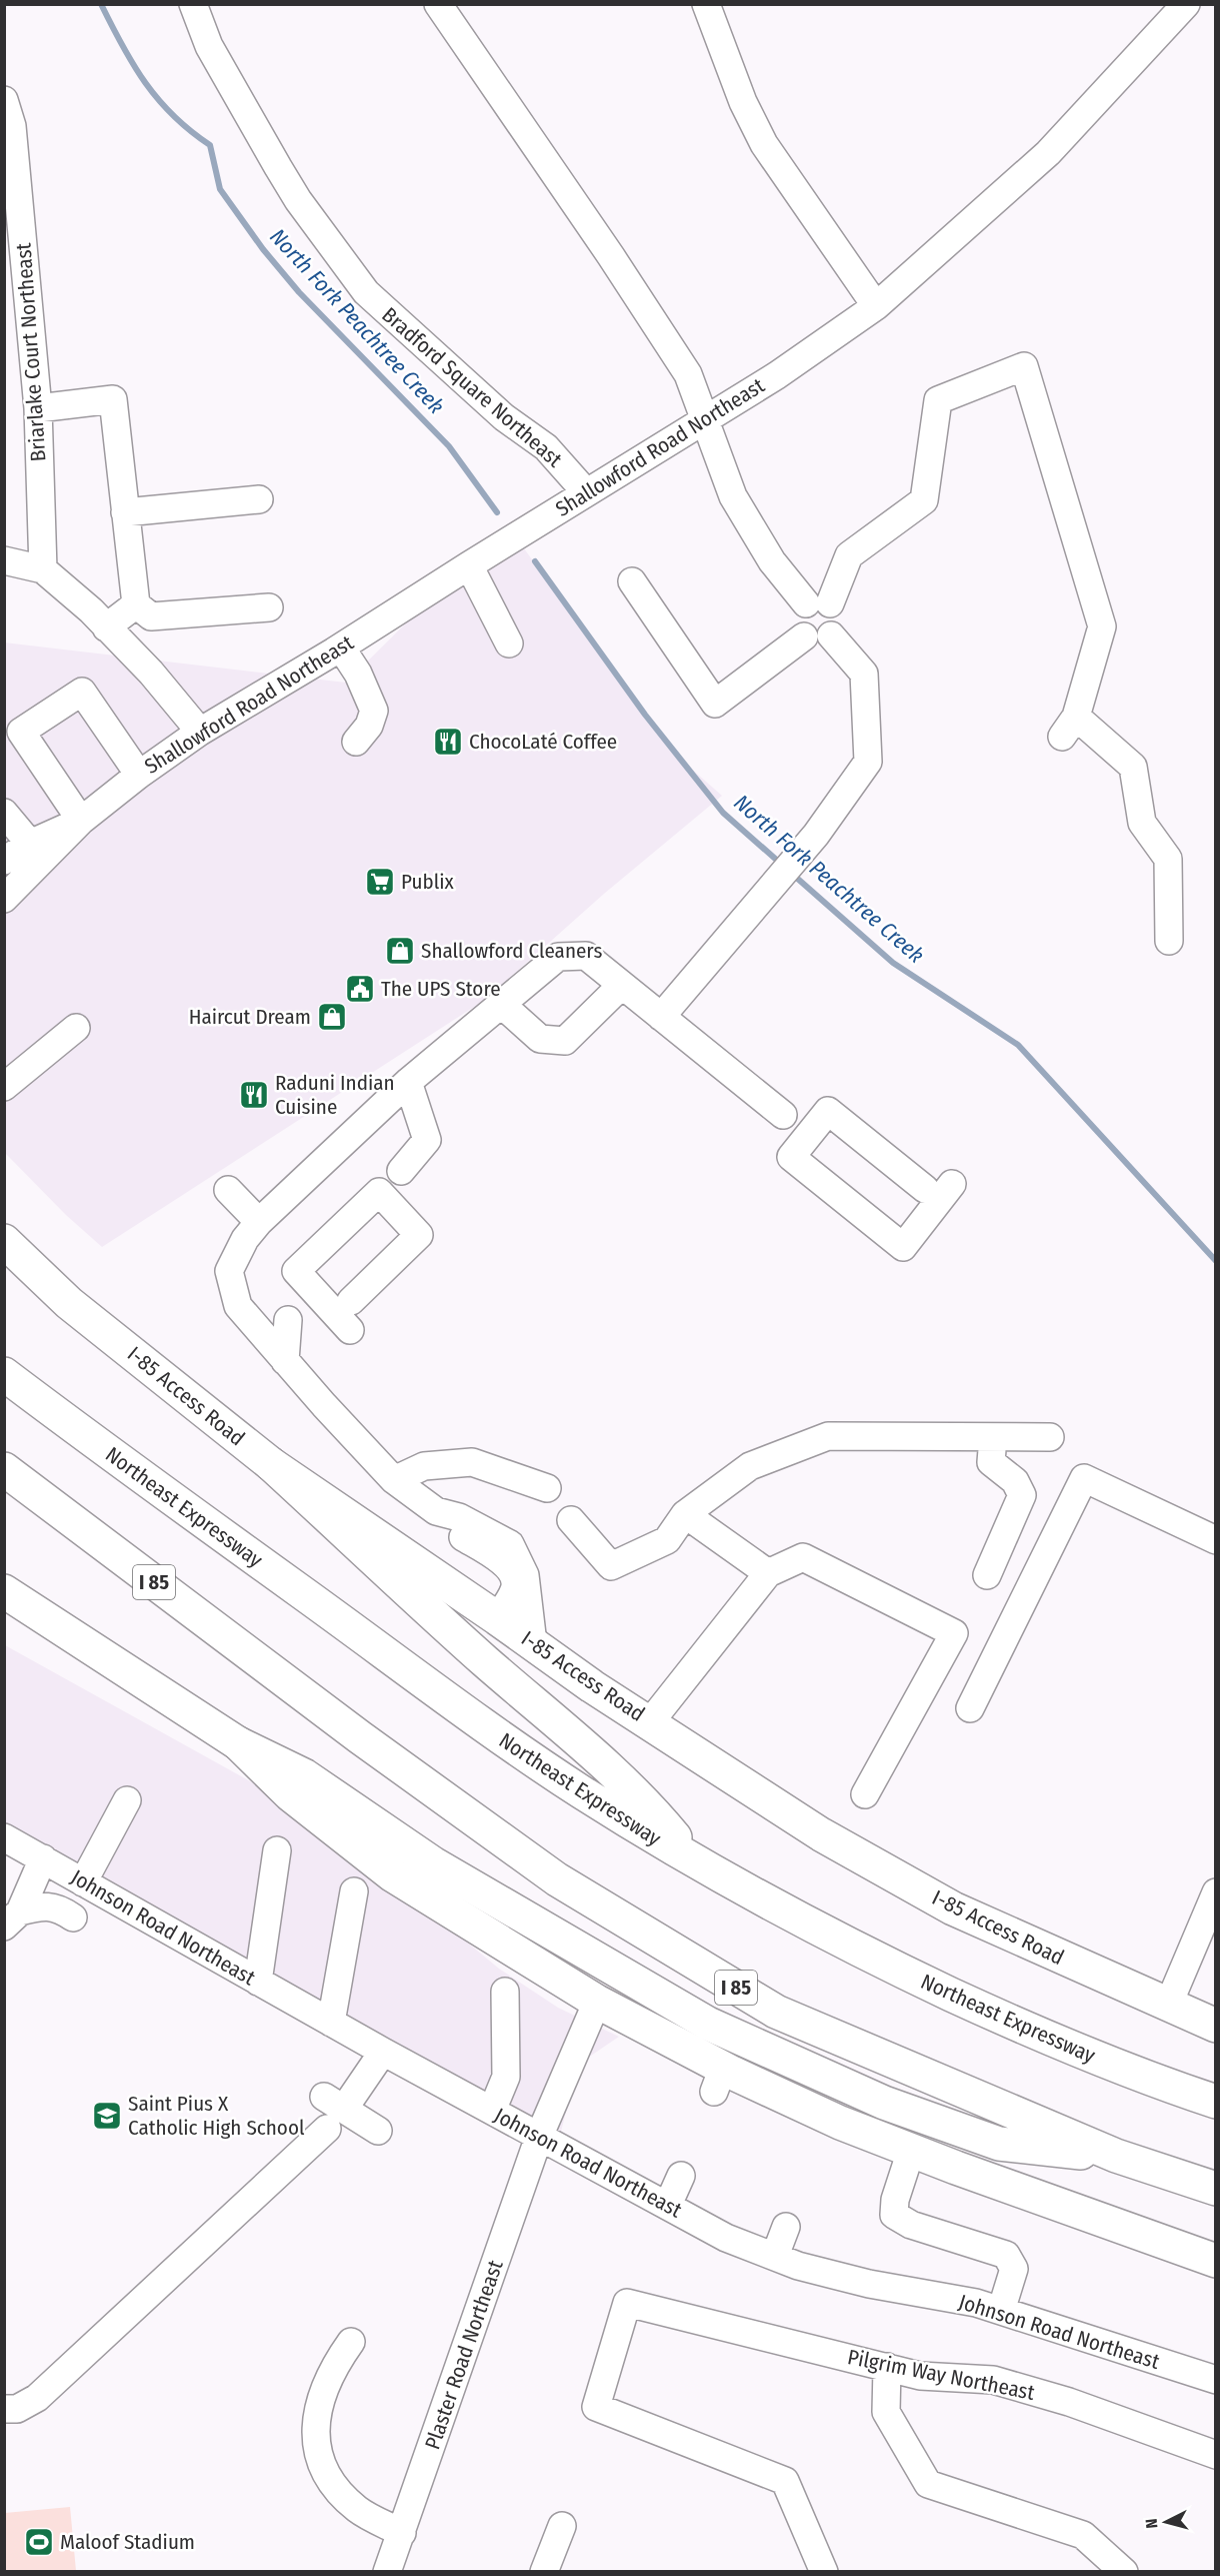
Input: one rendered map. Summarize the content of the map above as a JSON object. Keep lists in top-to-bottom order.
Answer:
{
  "streets": {
    "main road": ["I-85 Access Road", "Northeast Expressway", "I 85"],
    "street": [
      "Briarlake Court Northeast",
      "Bradford Square Northeast",
      "Shallowford Road Northeast",
      "Johnson Road Northeast",
      "Plaster Road Northeast",
      "Pilgrim Way Northeast"
    ]
  },
  "crossings": [
    ["Bradford Square Northeast", "Shallowford Road Northeast"],
    ["Johnson Road Northeast", "Plaster Road Northeast"]
  ],
  "water": ["North Fork Peachtree Creek"],
  "places": {
    "restaurant": ["ChocoLaté Coffee", "Raduni Indian Cuisine"],
    "supermarket": ["Publix"],
    "shop": ["Shallowford Cleaners", "Haircut Dream"],
    "public building": ["The UPS Store"],
    "school or university": ["Saint Pius X Catholic High School"],
    "sports": ["Maloof Stadium"]
  },
  "north": "left"
}
